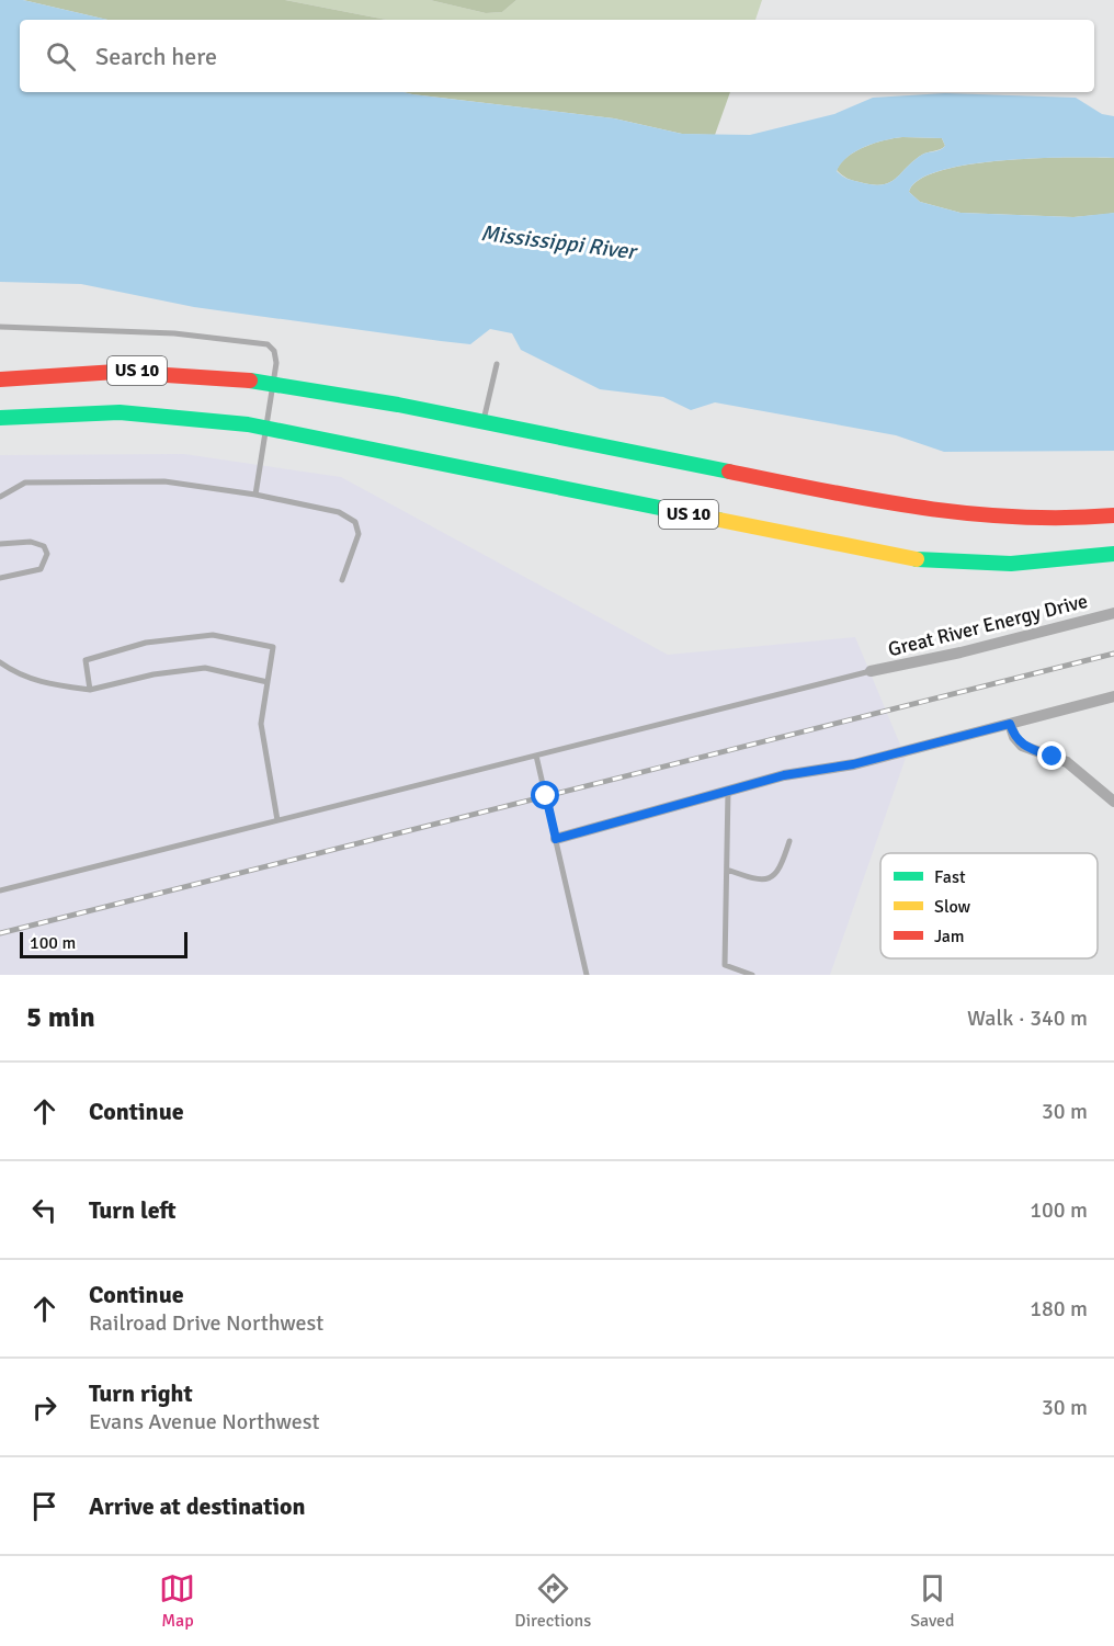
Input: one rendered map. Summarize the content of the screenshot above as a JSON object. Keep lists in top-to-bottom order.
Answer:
{
  "streets": {
    "highway": ["US 10"],
    "street": ["Great River Energy Drive"]
  },
  "water": ["Mississippi River"],
  "legend": ["Fast", "Slow", "Jam"],
  "scale_bar": "100 m",
  "page": {
    "search": "Search here",
    "scale": "100 m",
    "heading": ["5 min", "Walk · 340 m"],
    "list": [
      ["Continue", "30 m"],
      ["Turn left", "100 m"],
      ["Continue", "Railroad Drive Northwest", "180 m"],
      ["Turn right", "Evans Avenue Northwest", "30 m"],
      "Arrive at destination"
    ],
    "nav": ["Map", "Directions", "Saved"]
  }
}
